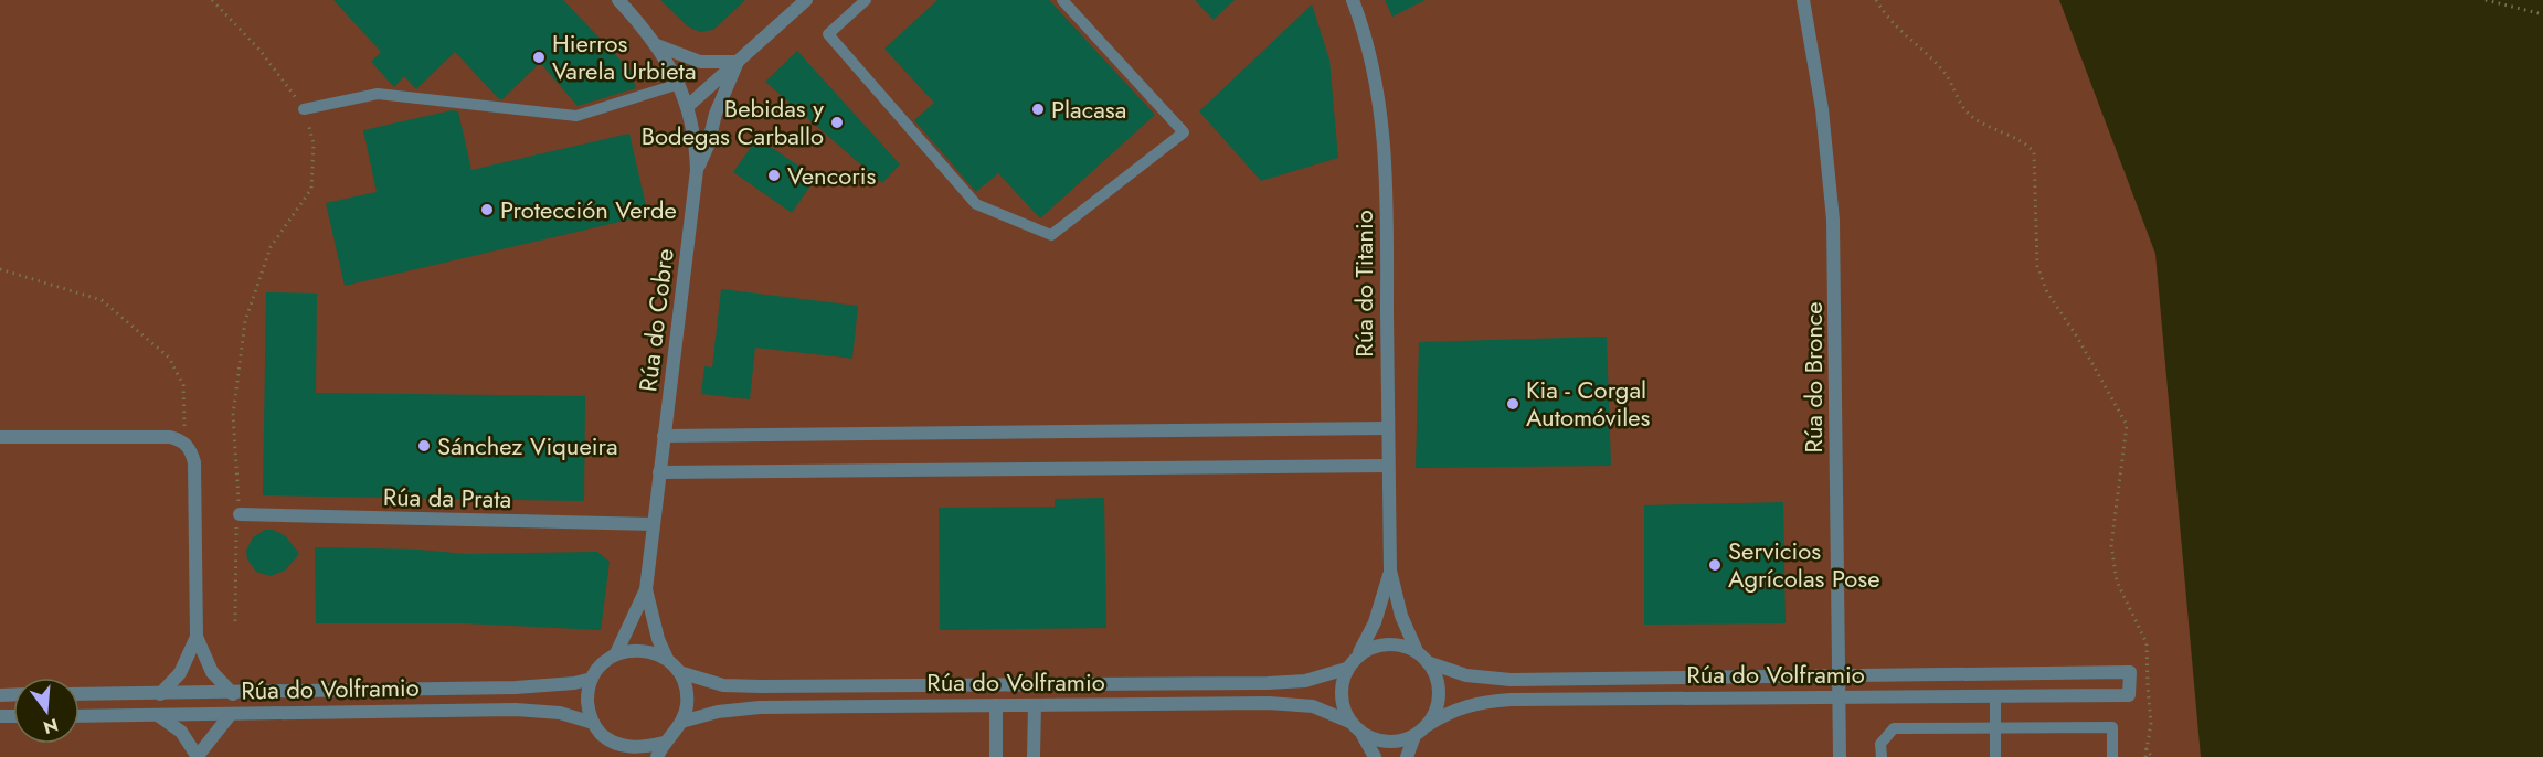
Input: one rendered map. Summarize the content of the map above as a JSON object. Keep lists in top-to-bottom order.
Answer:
{
  "streets": {
    "street": [
      "Rúa do Titanio",
      "Rúa do Cobre",
      "Rúa do Bronce",
      "Rúa da Prata",
      "Rúa do Volframio"
    ]
  },
  "crossings": [
    ["Rúa do Cobre", "Rúa da Prata"],
    ["Rúa do Bronce", "Rúa do Volframio"]
  ],
  "places": [
    "Hierros Varela Urbieta",
    "Placasa",
    "Bebidas y Bodegas Carballo",
    "Vencoris",
    "Protección Verde",
    "Kia - Corgal Automóviles",
    "Sánchez Viqueira",
    "Servicios Agrícolas Pose"
  ],
  "north": "bottom"
}
